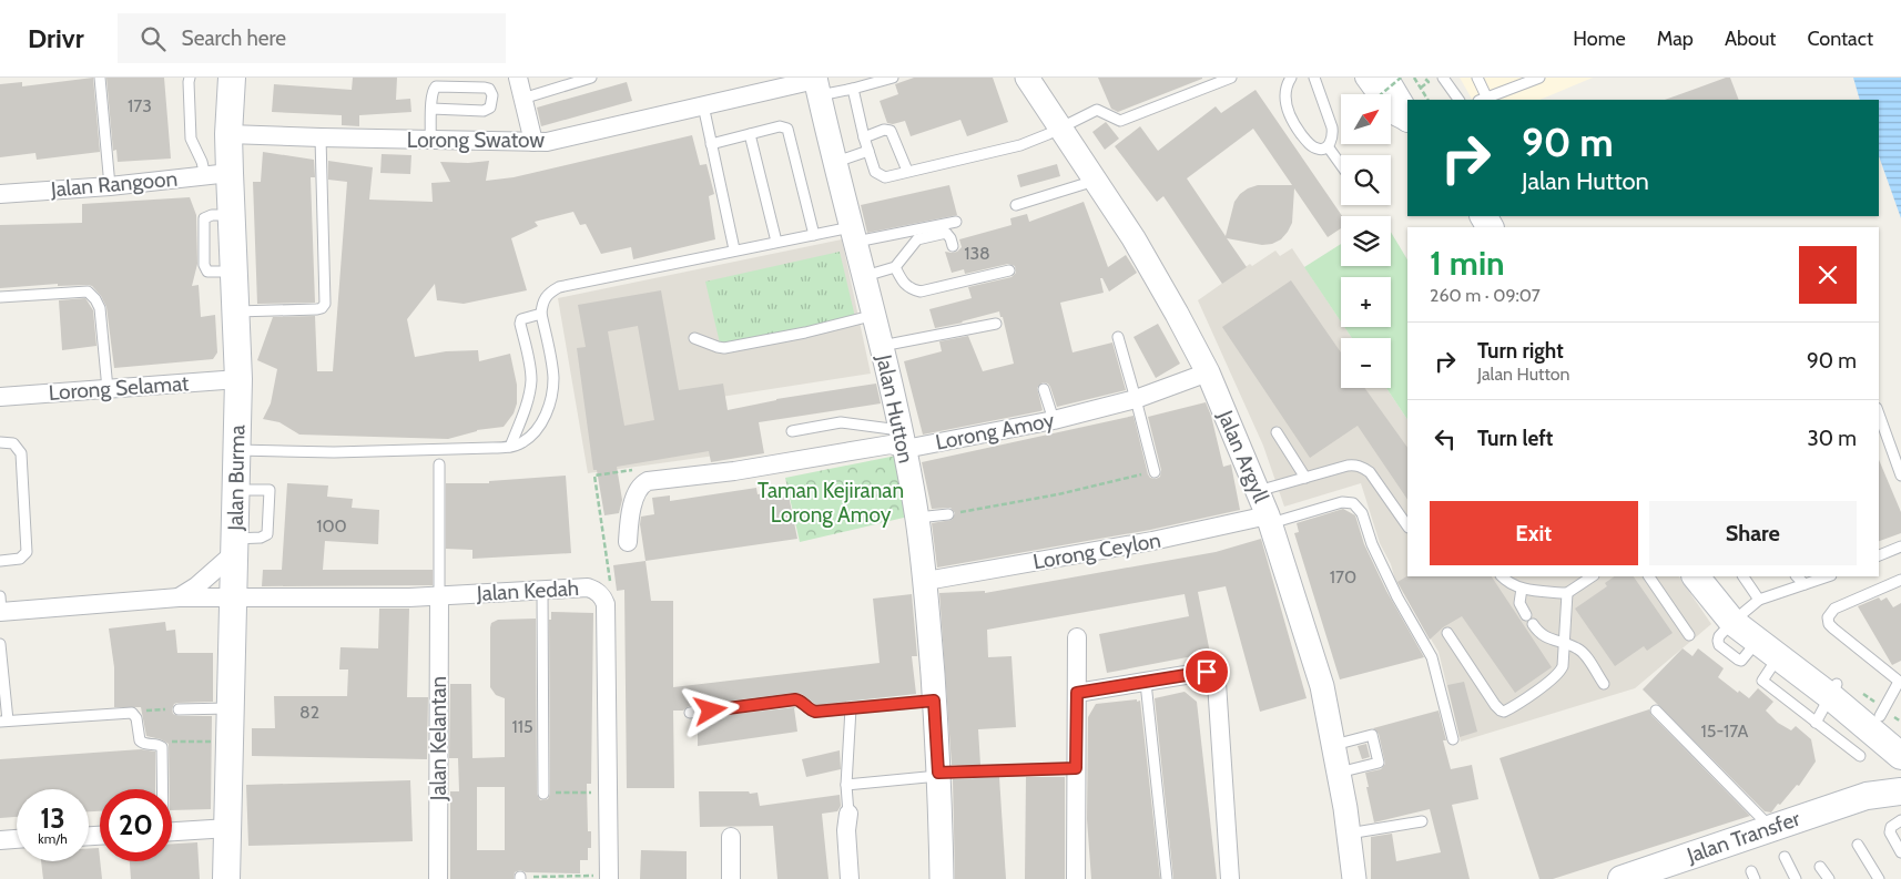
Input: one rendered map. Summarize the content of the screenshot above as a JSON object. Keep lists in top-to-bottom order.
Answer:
{
  "streets": {
    "main road": ["Jalan Burma", "Jalan Transfer"],
    "street": [
      "Lorong Swatow",
      "Jalan Rangoon",
      "Lorong Selamat",
      "Jalan Hutton",
      "Lorong Amoy",
      "Jalan Argyll",
      "Lorong Ceylon",
      "Jalan Kedah",
      "Jalan Kelantan"
    ]
  },
  "crossings": [
    ["Lorong Swatow", "Jalan Hutton"],
    ["Lorong Swatow", "Jalan Burma"],
    ["Jalan Rangoon", "Jalan Burma"],
    ["Lorong Selamat", "Jalan Burma"],
    ["Jalan Hutton", "Lorong Amoy"],
    ["Jalan Hutton", "Lorong Ceylon"],
    ["Lorong Amoy", "Jalan Argyll"],
    ["Jalan Argyll", "Lorong Ceylon"],
    ["Jalan Burma", "Jalan Kedah"],
    ["Jalan Kedah", "Jalan Kelantan"]
  ],
  "parks": ["Taman Kejiranan Lorong Amoy"],
  "house_numbers": [
    "173",
    "138",
    "100",
    "170",
    "82",
    "115",
    "15-17A"
  ],
  "north": "top right",
  "page": {
    "header": "Drivr",
    "search": "Search here",
    "nav": [
      "Home",
      "Map",
      "About",
      "Contact"
    ],
    "map_buttons": ["+", "−"],
    "turn": ["90 m", "Jalan Hutton"],
    "heading": ["1 min", "260 m · 09:07"],
    "list": [
      {
        "name": "Turn right",
        "note": "Jalan Hutton",
        "value": "90 m"
      },
      {
        "name": "Turn left",
        "value": "30 m"
      }
    ],
    "buttons": ["Exit", "Share"],
    "speed": "13 km/h",
    "limit": "20"
  }
}
